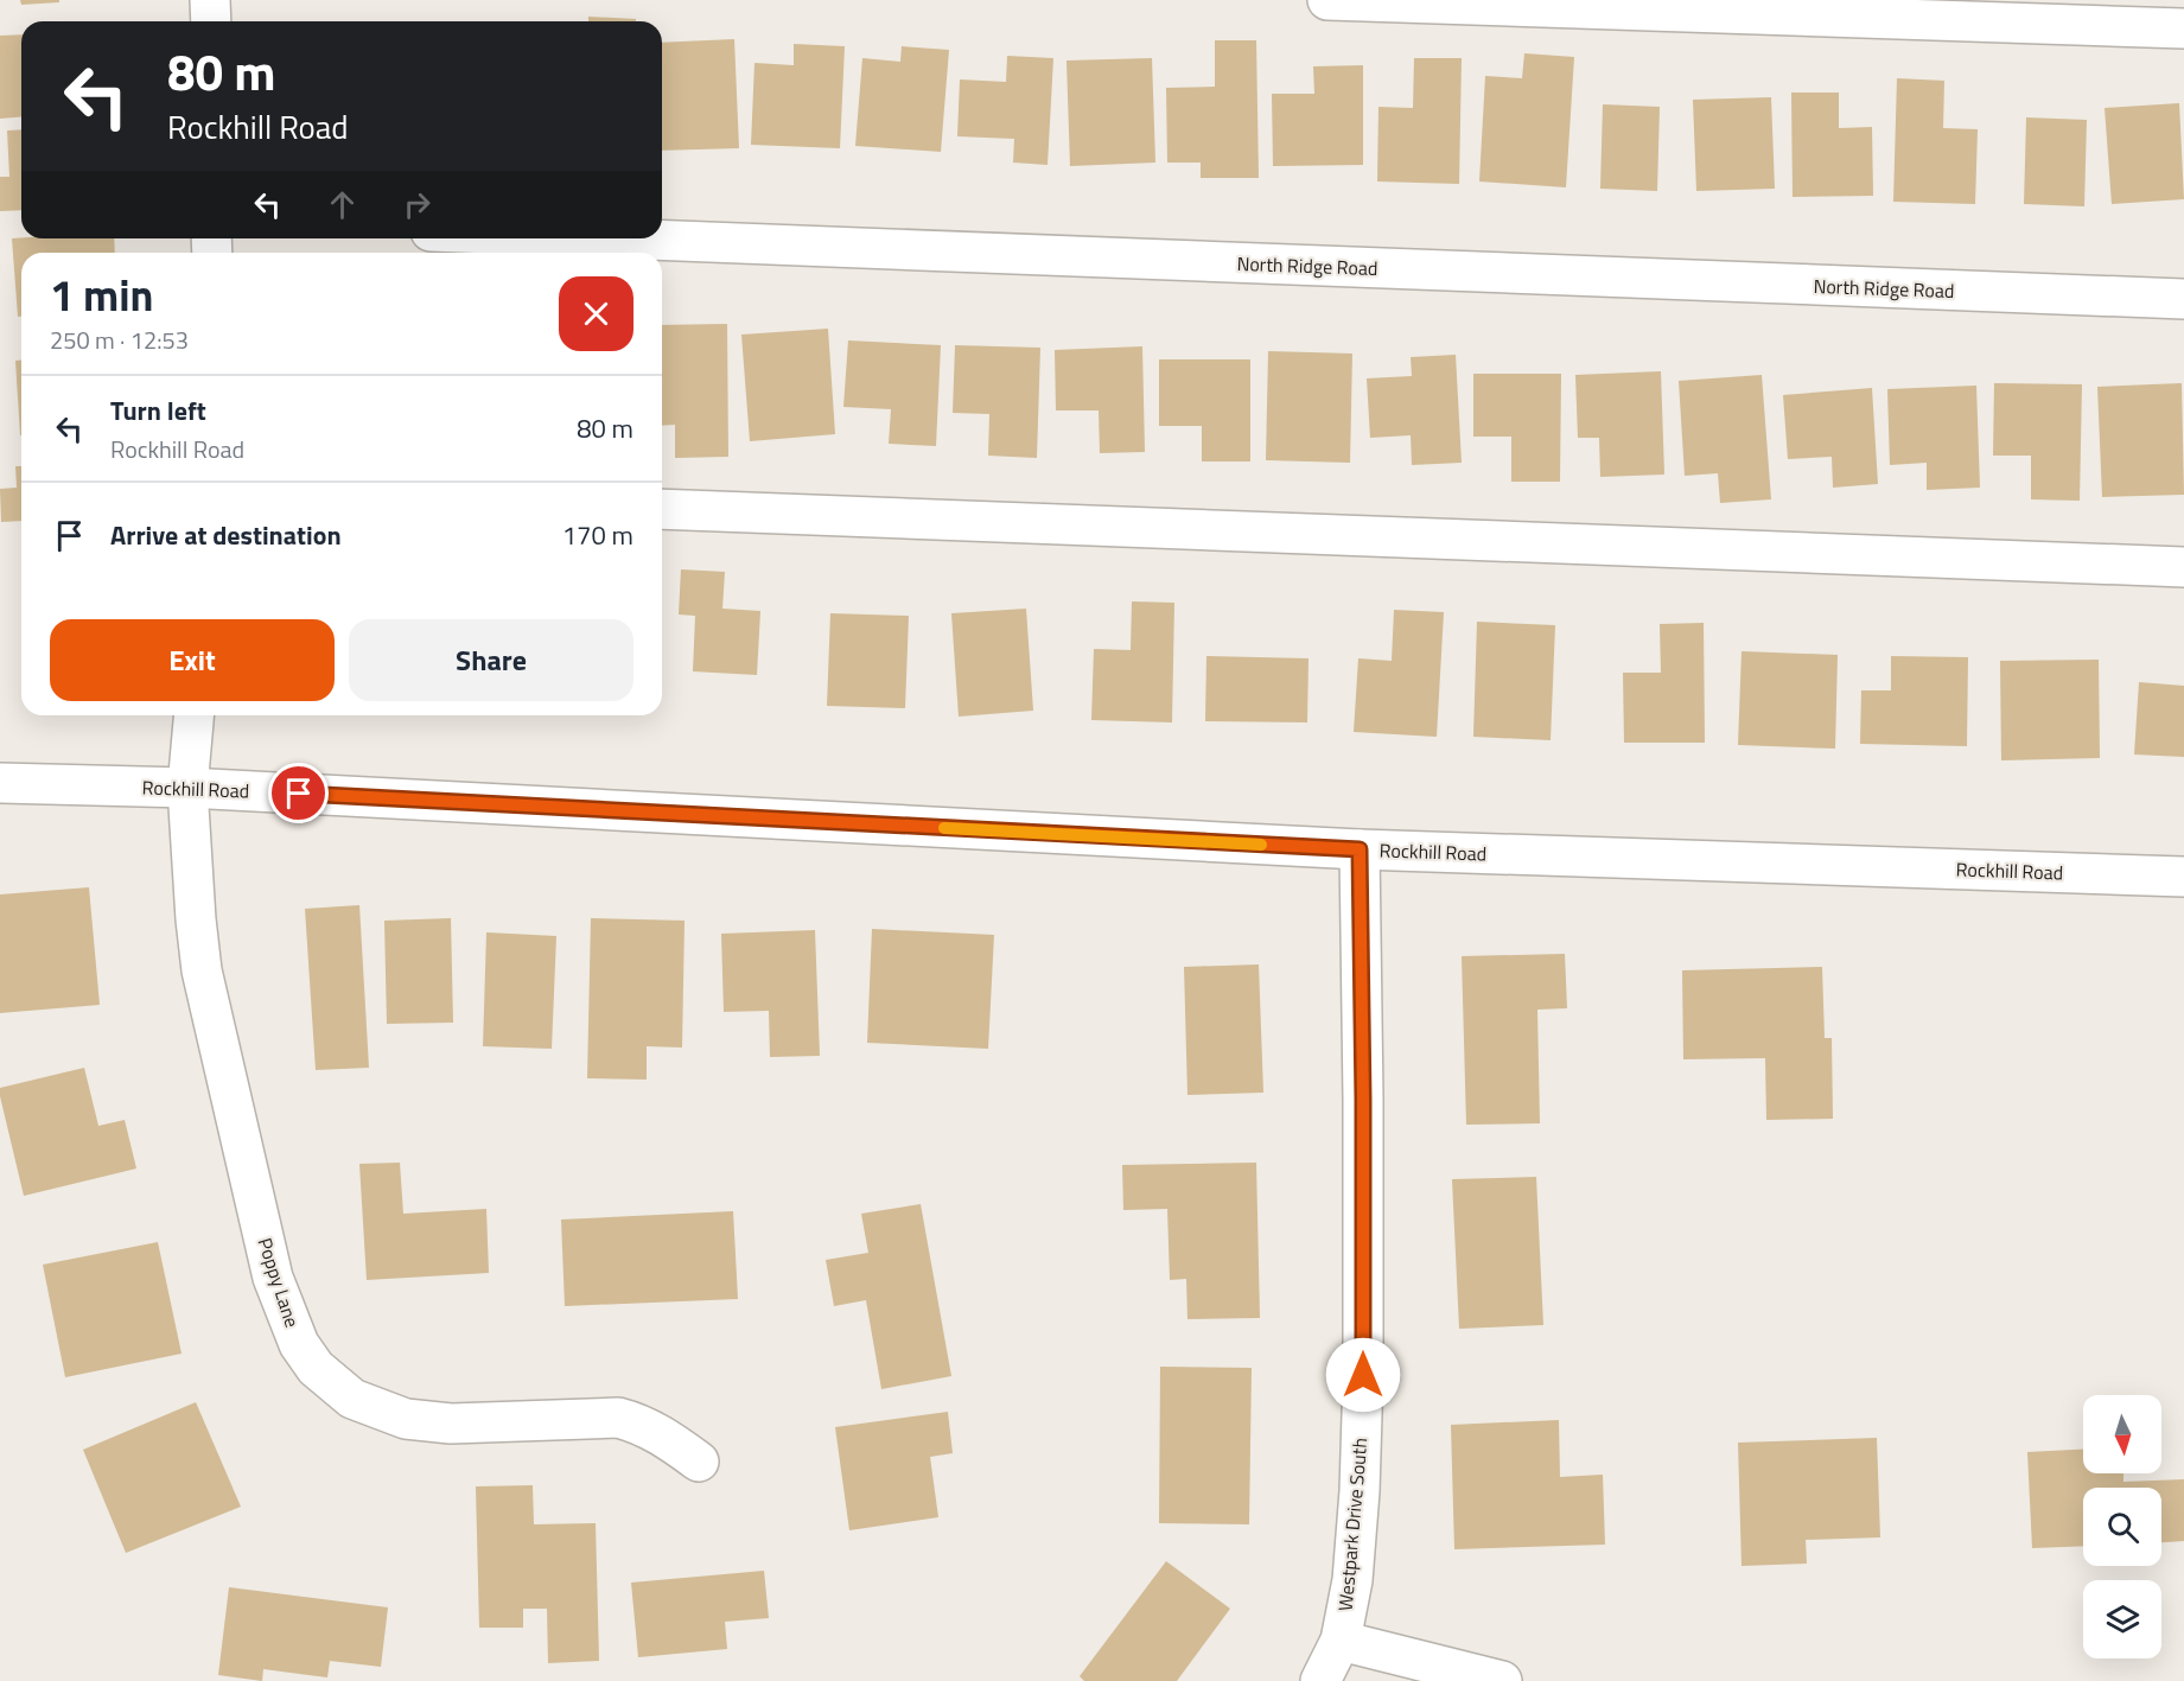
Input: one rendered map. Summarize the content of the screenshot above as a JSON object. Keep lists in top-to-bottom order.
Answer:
{
  "streets": {
    "street": [
      "North Ridge Road",
      "Rockhill Road",
      "Poppy Lane",
      "Westpark Drive South"
    ]
  },
  "crossings": [
    ["Rockhill Road", "Poppy Lane"],
    ["Rockhill Road", "Westpark Drive South"]
  ],
  "north": "bottom",
  "page": {
    "turn": ["80 m", "Rockhill Road"],
    "heading": ["1 min", "250 m · 12:53"],
    "list": [
      {
        "name": "Turn left",
        "note": "Rockhill Road",
        "value": "80 m"
      },
      {
        "name": "Arrive at destination",
        "value": "170 m"
      }
    ],
    "buttons": ["Exit", "Share"]
  }
}
